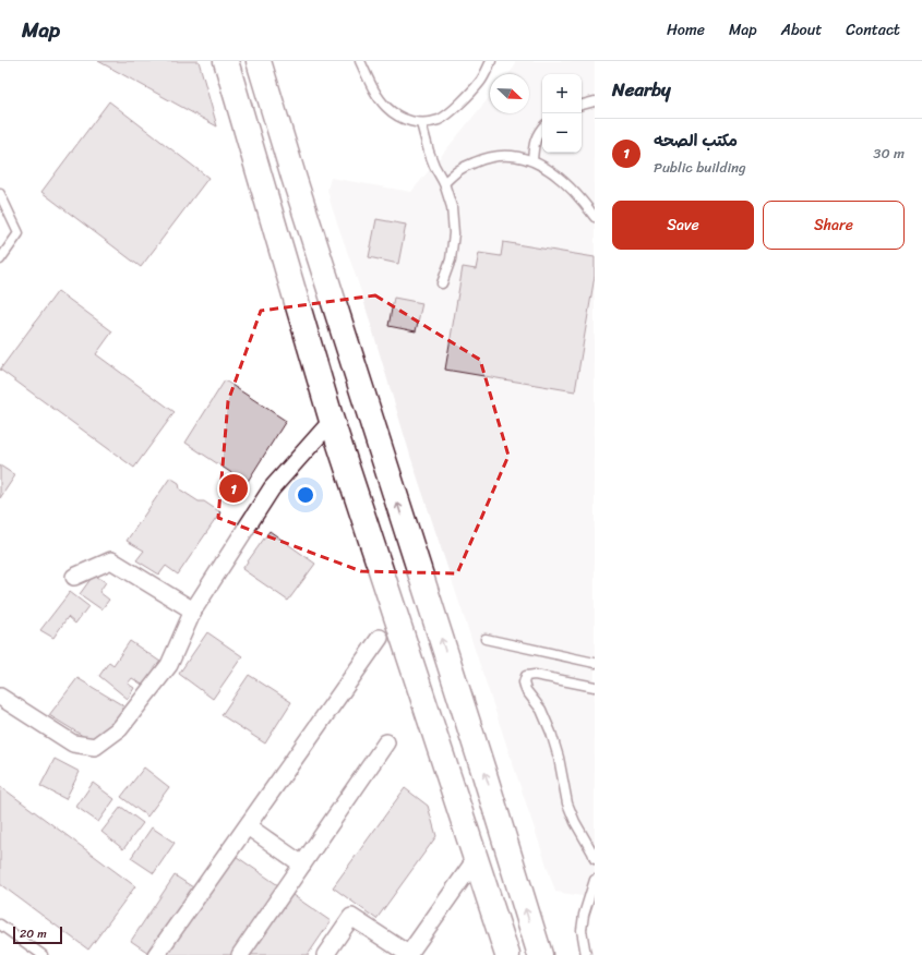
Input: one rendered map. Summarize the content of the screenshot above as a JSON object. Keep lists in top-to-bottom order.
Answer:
{
  "scale_bar": "20 m",
  "north": "bottom right",
  "page": {
    "header": "Map",
    "nav": [
      "Home",
      "Map",
      "About",
      "Contact"
    ],
    "heading": "Nearby",
    "map_buttons": ["+", "−"],
    "list": [
      {
        "mark": "1",
        "name": "مكتب الصحه",
        "note": "Public building",
        "value": "30 m"
      }
    ],
    "buttons": ["Save", "Share"],
    "pins": "1",
    "scale": "20 m"
  }
}
